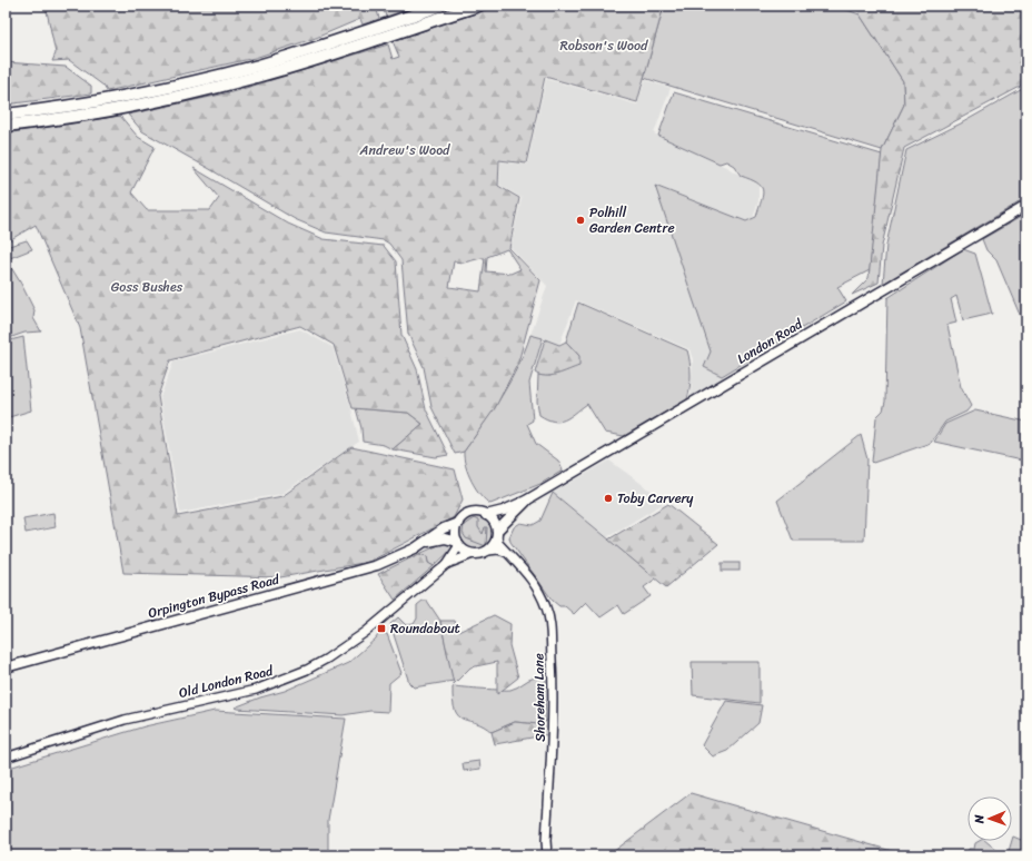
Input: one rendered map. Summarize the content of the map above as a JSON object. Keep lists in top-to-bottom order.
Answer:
{
  "streets": {
    "main road": ["London Road", "Orpington Bypass Road"],
    "street": ["Old London Road", "Shoreham Lane"]
  },
  "crossings": [
    ["London Road", "Orpington Bypass Road"],
    ["London Road", "Old London Road"],
    ["London Road", "Shoreham Lane"],
    ["Orpington Bypass Road", "Old London Road"],
    ["Orpington Bypass Road", "Shoreham Lane"],
    ["Old London Road", "Shoreham Lane"]
  ],
  "parks": ["Robson's Wood", "Andrew's Wood", "Goss Bushes"],
  "places": {
    "other": ["Polhill Garden Centre", "Toby Carvery"],
    "transit": ["Roundabout"]
  },
  "north": "left"
}
